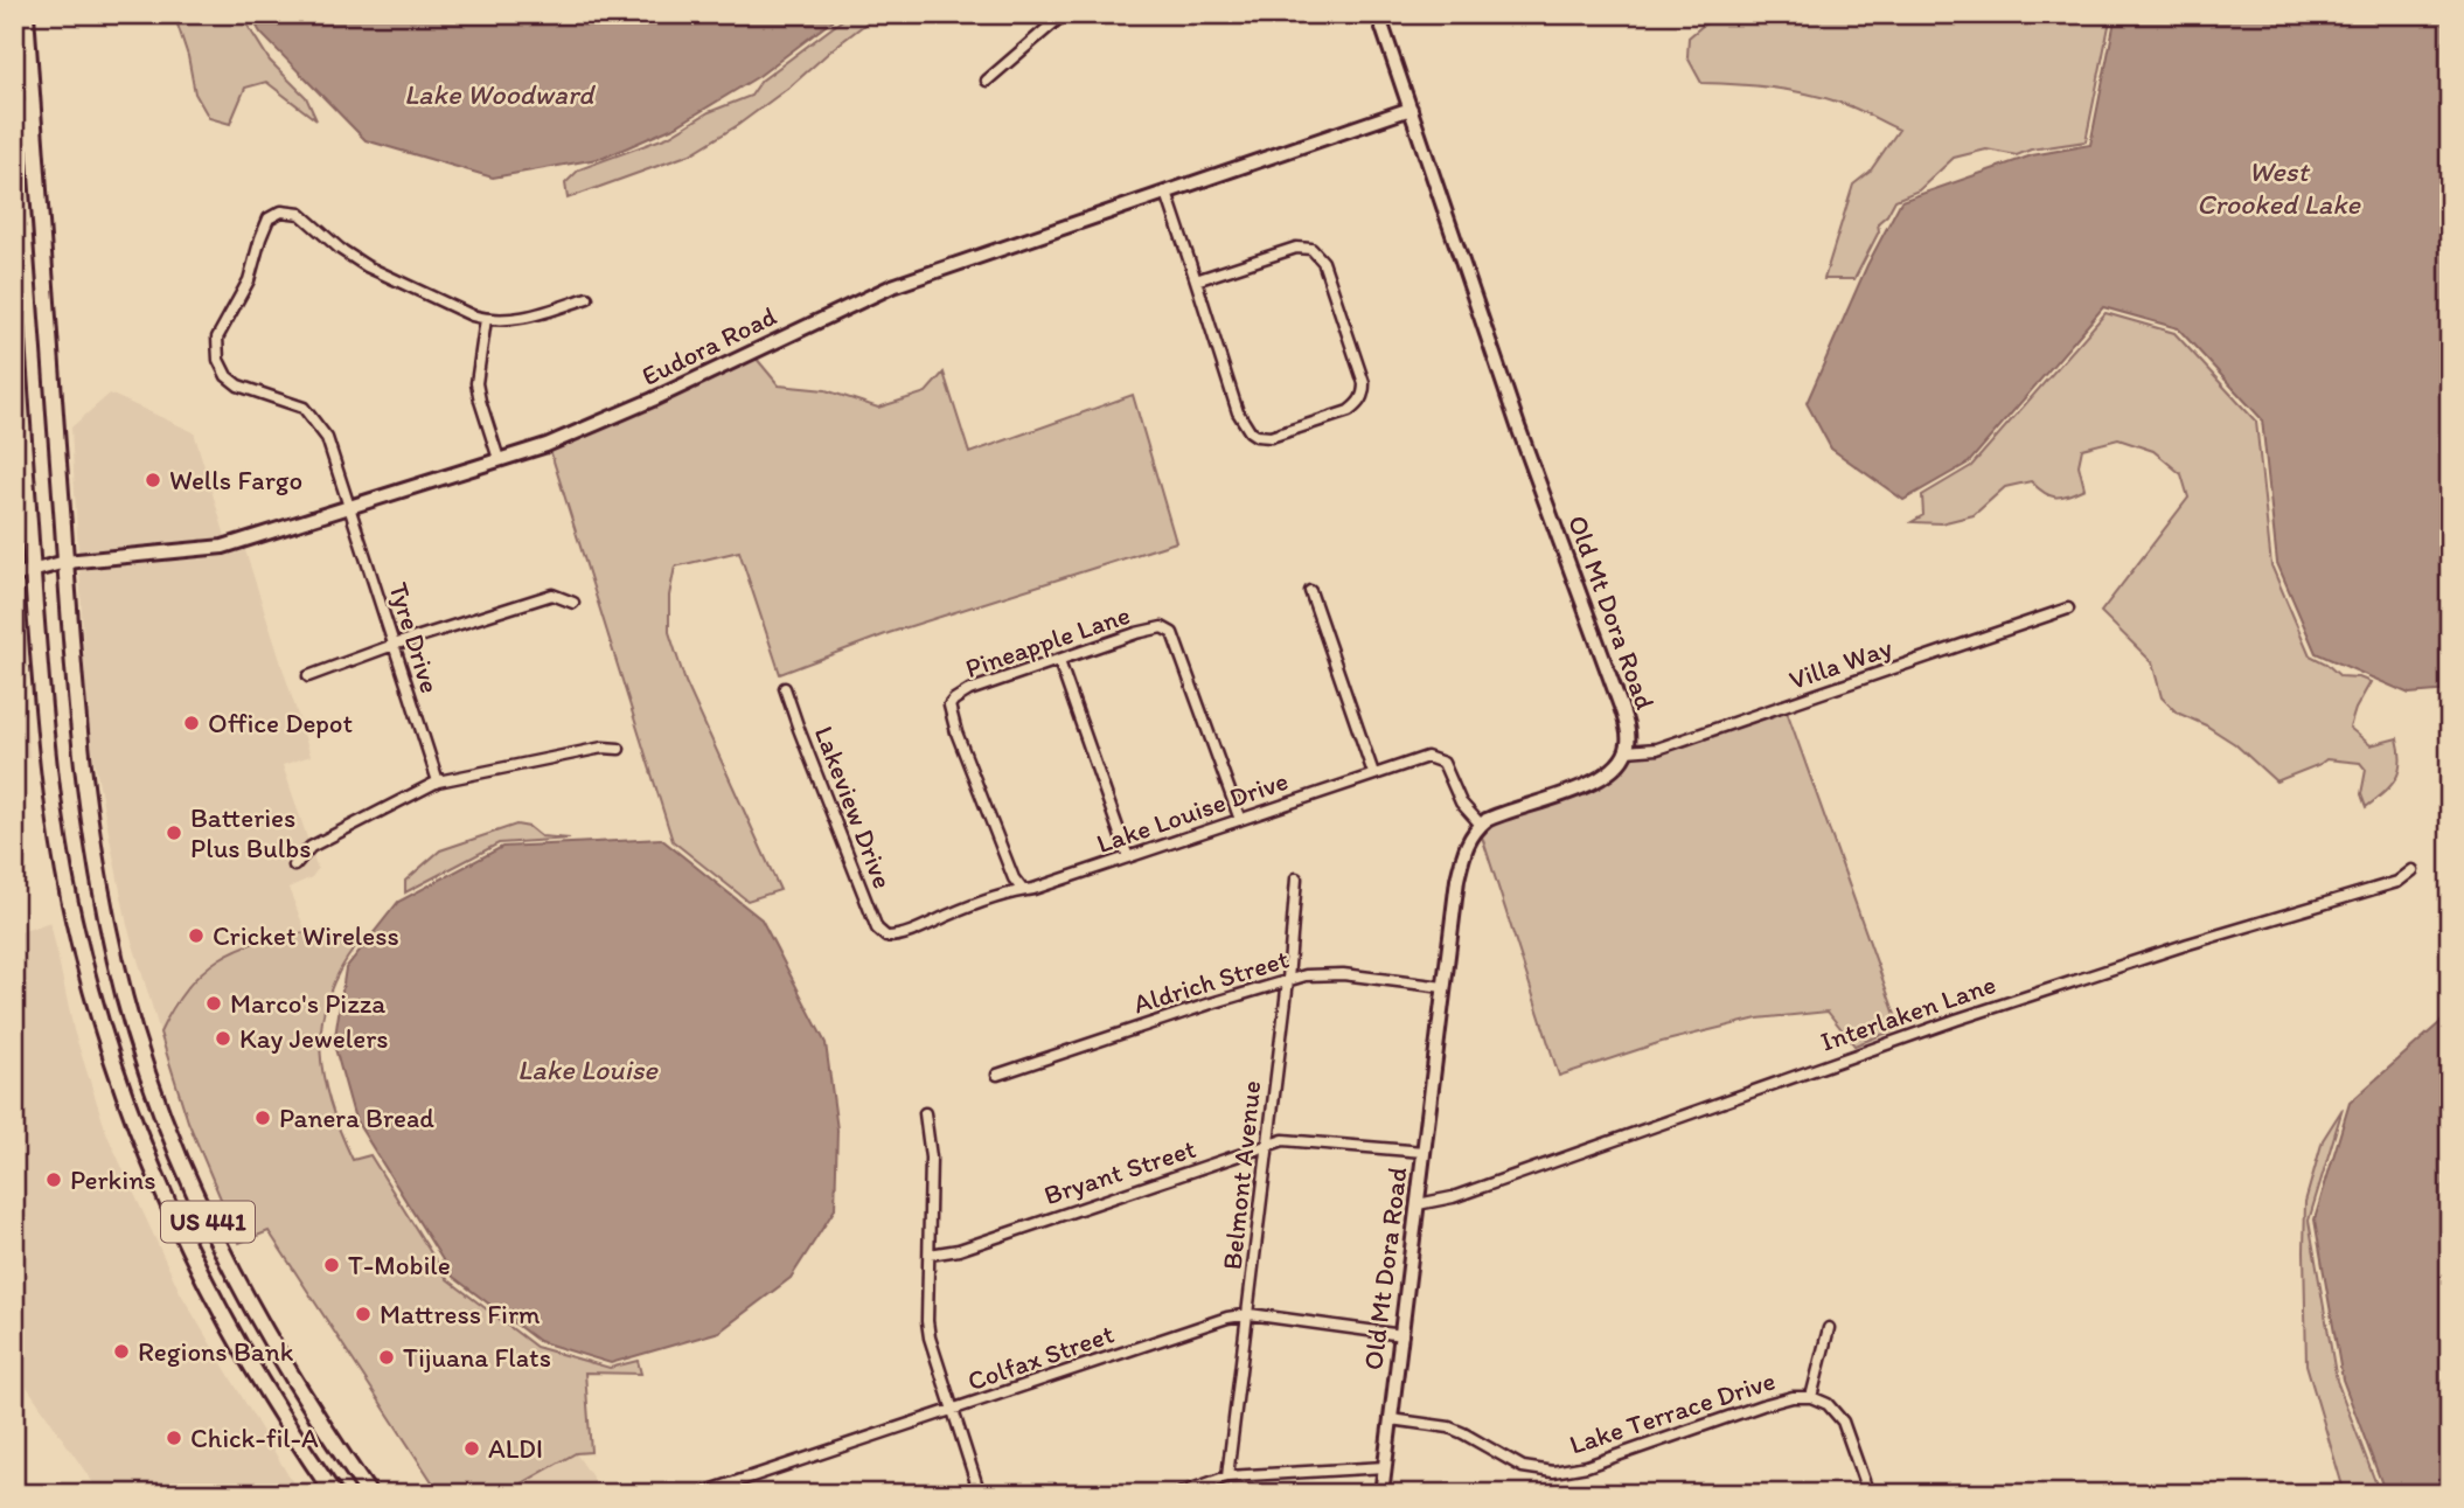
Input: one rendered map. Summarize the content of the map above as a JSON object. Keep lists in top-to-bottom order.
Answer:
{
  "streets": {
    "main road": ["US 441"],
    "street": [
      "Eudora Road",
      "Old Mt Dora Road",
      "Tyre Drive",
      "Pineapple Lane",
      "Villa Way",
      "Lakeview Drive",
      "Lake Louise Drive",
      "Aldrich Street",
      "Interlaken Lane",
      "Bryant Street",
      "Belmont Avenue",
      "Colfax Street",
      "Lake Terrace Drive"
    ]
  },
  "crossings": [
    ["Eudora Road", "Old Mt Dora Road"],
    ["Eudora Road", "Tyre Drive"],
    ["Eudora Road", "US 441"],
    ["Old Mt Dora Road", "Villa Way"],
    ["Old Mt Dora Road", "Lake Louise Drive"],
    ["Old Mt Dora Road", "Aldrich Street"],
    ["Old Mt Dora Road", "Interlaken Lane"],
    ["Old Mt Dora Road", "Bryant Street"],
    ["Old Mt Dora Road", "Colfax Street"],
    ["Old Mt Dora Road", "Lake Terrace Drive"],
    ["Pineapple Lane", "Lake Louise Drive"],
    ["Lakeview Drive", "Lake Louise Drive"],
    ["Aldrich Street", "Belmont Avenue"],
    ["Bryant Street", "Belmont Avenue"],
    ["Belmont Avenue", "Colfax Street"]
  ],
  "water": ["Lake Woodward", "West Crooked Lake", "Lake Louise"],
  "places": [
    "Wells Fargo",
    "Office Depot",
    "Batteries Plus Bulbs",
    "Cricket Wireless",
    "Marco's Pizza",
    "Kay Jewelers",
    "Panera Bread",
    "Perkins",
    "T-Mobile",
    "Mattress Firm",
    "Regions Bank",
    "Tijuana Flats",
    "Chick-fil-A",
    "ALDI"
  ]
}
